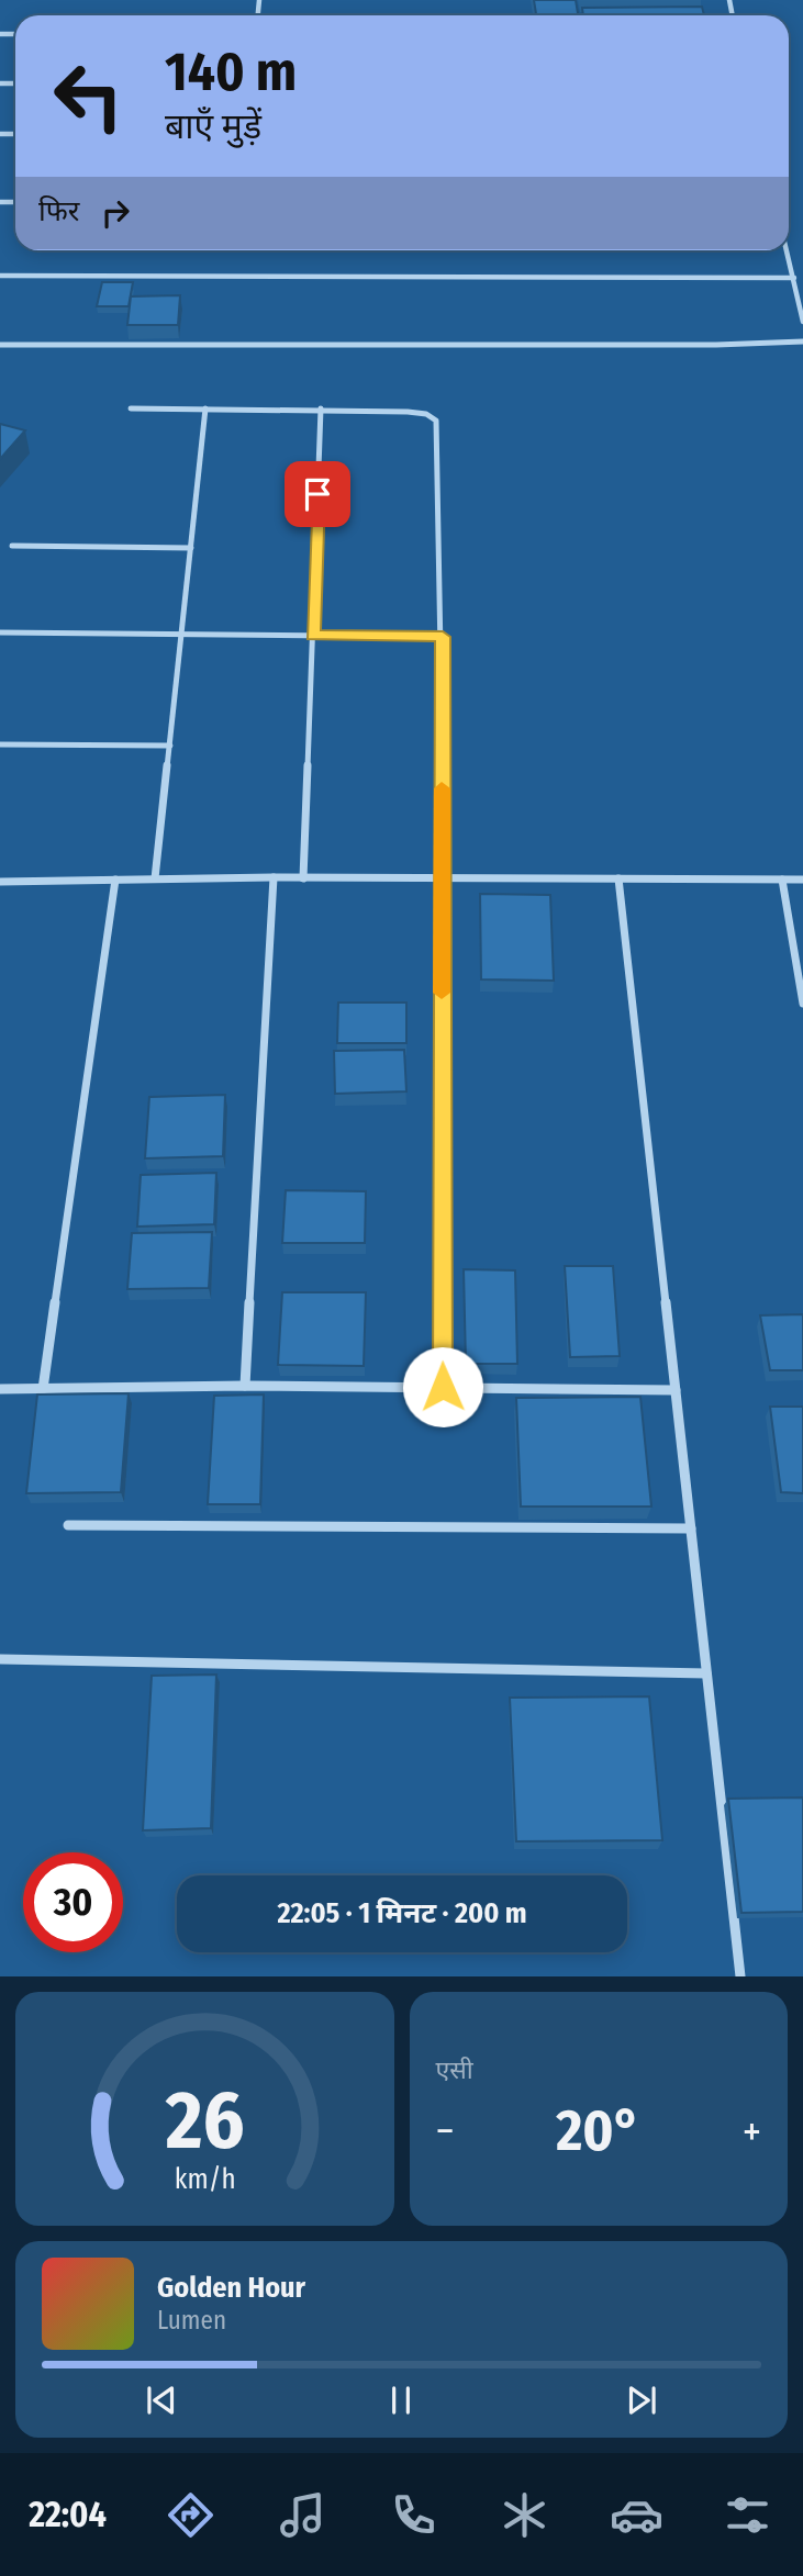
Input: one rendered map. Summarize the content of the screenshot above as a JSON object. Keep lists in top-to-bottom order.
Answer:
{
  "page": {
    "turn": ["140 m", "बाएँ मुड़ें"],
    "then": "फिर",
    "limit": "30",
    "trip": "22:05 · 1 मिनट · 200 m",
    "tile": "एसी",
    "heat": ["−", "20°", "+"],
    "song": ["Golden Hour", "Lumen"],
    "tabs": "22:04",
    "gauge": ["26", "km/h"]
  }
}
